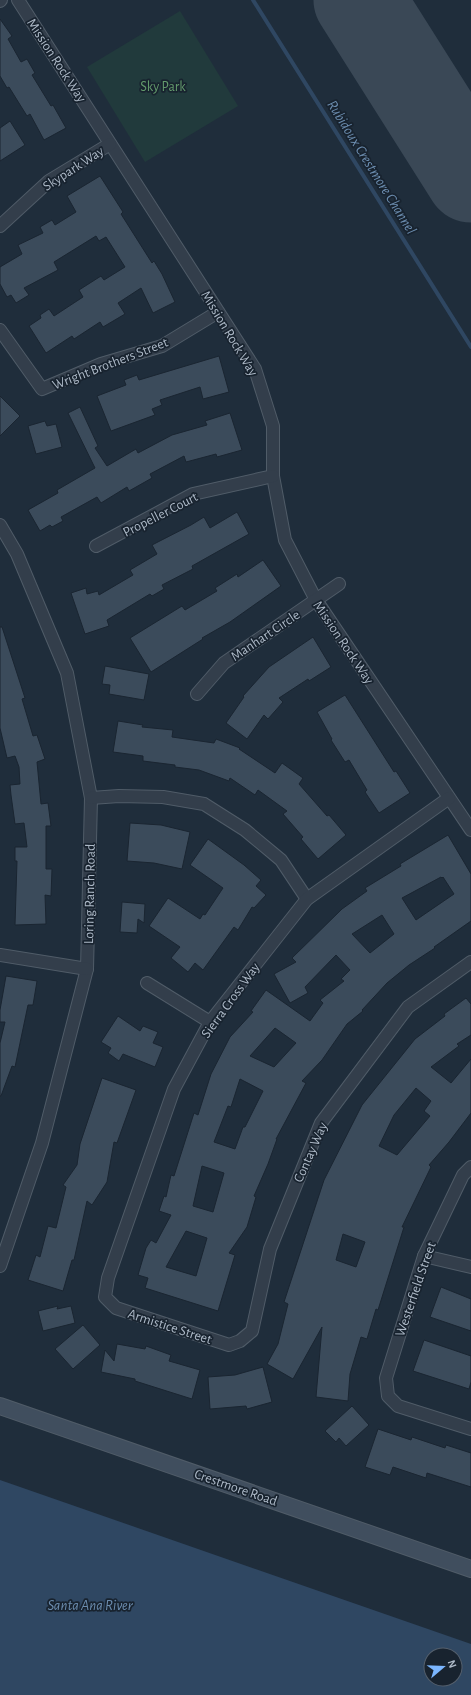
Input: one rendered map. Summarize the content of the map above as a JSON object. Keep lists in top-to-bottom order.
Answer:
{
  "streets": {
    "street": [
      "Mission Rock Way",
      "Skypark Way",
      "Wright Brothers Street",
      "Propeller Court",
      "Manhart Circle",
      "Loring Ranch Road",
      "Sierra Cross Way",
      "Contay Way",
      "Westerfield Street",
      "Armistice Street",
      "Crestmore Road"
    ]
  },
  "crossings": [
    ["Mission Rock Way", "Skypark Way"],
    ["Mission Rock Way", "Wright Brothers Street"],
    ["Mission Rock Way", "Propeller Court"],
    ["Mission Rock Way", "Manhart Circle"],
    ["Mission Rock Way", "Sierra Cross Way"],
    ["Sierra Cross Way", "Armistice Street"],
    ["Contay Way", "Armistice Street"]
  ],
  "water": ["Rubidoux Crestmore Channel", "Santa Ana River"],
  "parks": ["Sky Park"],
  "north": "right"
}
